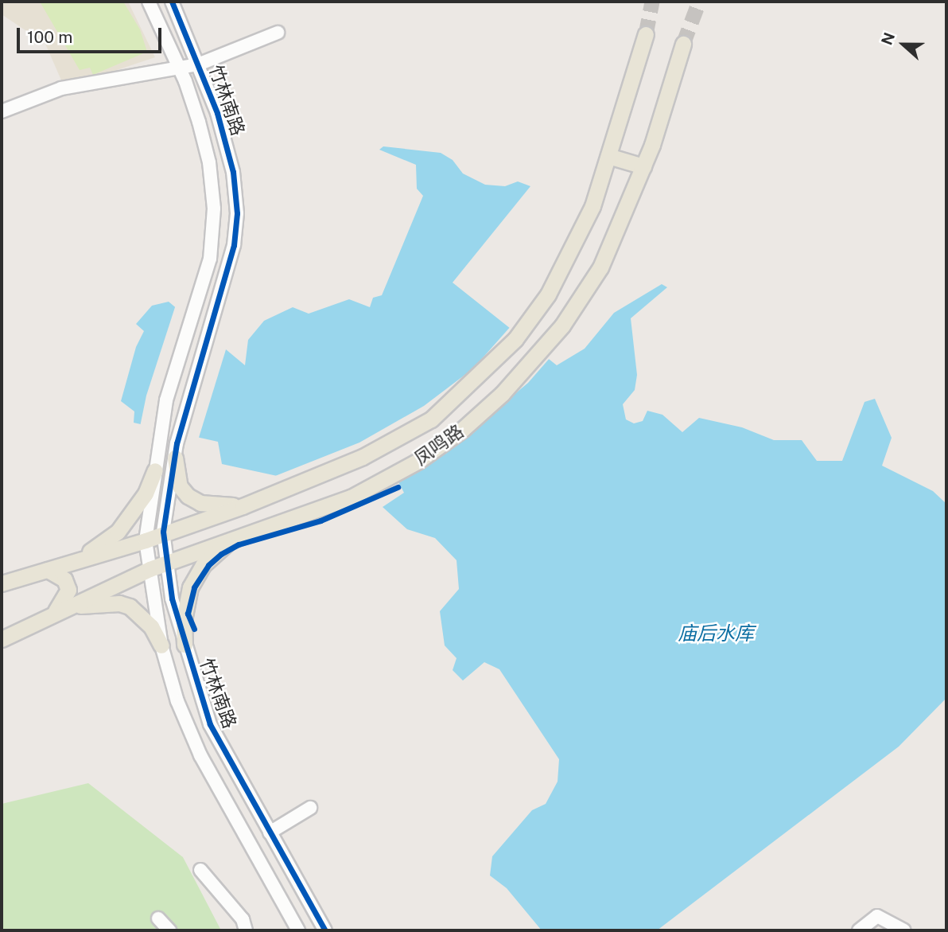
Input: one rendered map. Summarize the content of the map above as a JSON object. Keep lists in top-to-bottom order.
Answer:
{
  "streets": {
    "main road": ["凤鸣路"],
    "street": ["竹林南路"]
  },
  "crossings": [
    ["竹林南路", "凤鸣路"]
  ],
  "water": ["庙后水库"],
  "scale_bar": "100 m",
  "north": "left"
}
